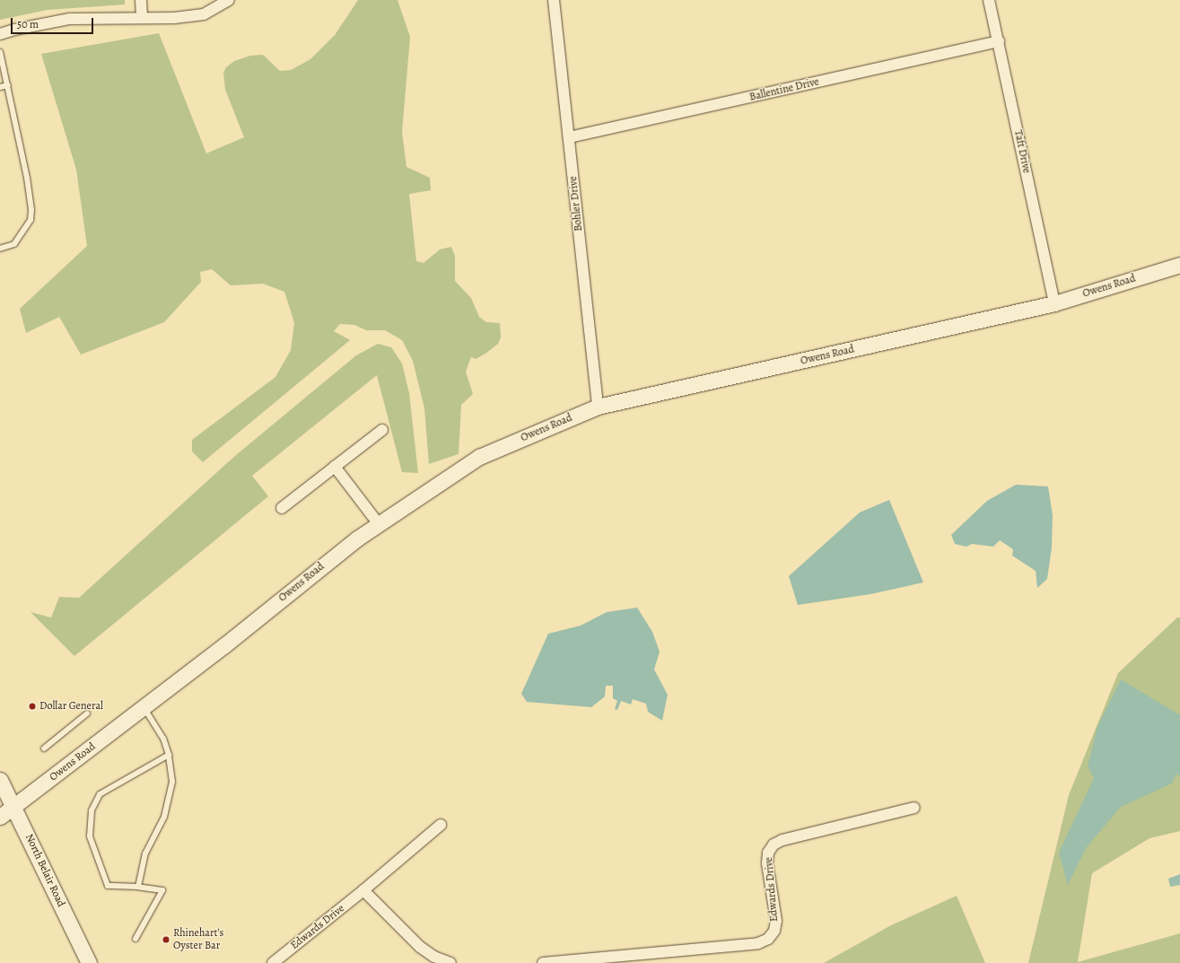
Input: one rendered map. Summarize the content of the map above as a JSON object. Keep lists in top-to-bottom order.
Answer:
{
  "streets": {
    "street": [
      "Ballentine Drive",
      "Taft Drive",
      "Bohler Drive",
      "Owens Road",
      "North Belair Road",
      "Edwards Drive"
    ]
  },
  "crossings": [
    ["Ballentine Drive", "Taft Drive"],
    ["Ballentine Drive", "Bohler Drive"],
    ["Taft Drive", "Owens Road"],
    ["Bohler Drive", "Owens Road"],
    ["Owens Road", "North Belair Road"]
  ],
  "places": ["Dollar General", "Rhinehart's Oyster Bar"],
  "scale_bar": "50 m"
}
